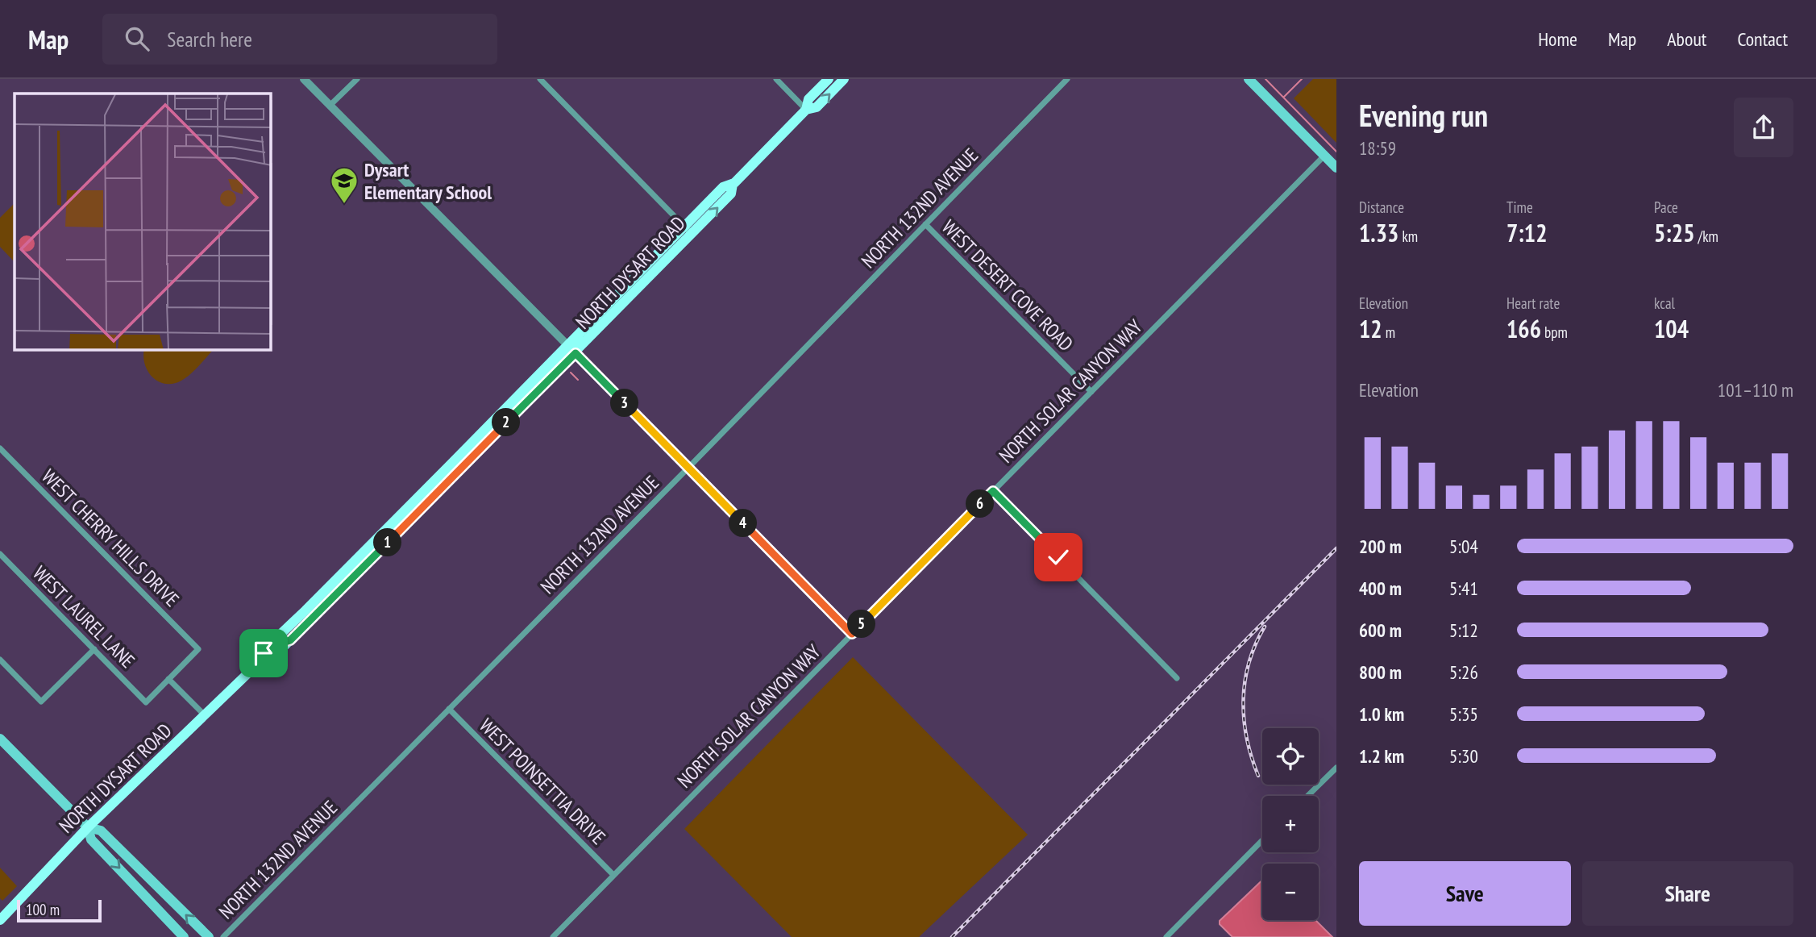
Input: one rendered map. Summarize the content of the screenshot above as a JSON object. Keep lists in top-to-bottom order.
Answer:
{
  "streets": {
    "main road": ["NORTH DYSART ROAD"],
    "street": [
      "NORTH 132ND AVENUE",
      "WEST DESERT COVE ROAD",
      "NORTH SOLAR CANYON WAY",
      "WEST CHERRY HILLS DRIVE",
      "WEST LAUREL LANE",
      "WEST POINSETTIA DRIVE"
    ]
  },
  "crossings": [
    ["NORTH 132ND AVENUE", "WEST DESERT COVE ROAD"],
    ["NORTH 132ND AVENUE", "WEST POINSETTIA DRIVE"],
    ["WEST DESERT COVE ROAD", "NORTH SOLAR CANYON WAY"],
    ["NORTH SOLAR CANYON WAY", "WEST POINSETTIA DRIVE"],
    ["WEST CHERRY HILLS DRIVE", "WEST LAUREL LANE"]
  ],
  "places": {
    "school or university": ["Dysart Elementary School"]
  },
  "scale_bar": "100 m",
  "page": {
    "header": "Map",
    "search": "Search here",
    "nav": [
      "Home",
      "Map",
      "About",
      "Contact"
    ],
    "heading": ["Evening run", "18:59"],
    "stats": [
      ["Distance", "1.33 km"],
      ["Time", "7:12"],
      ["Pace", "5:25 /km"],
      ["Elevation", "12 m"],
      ["Heart rate", "166 bpm"],
      ["kcal", "104"]
    ],
    "chart": ["Elevation", "101–110 m"],
    "pins": [
      "3",
      "2",
      "6",
      "4",
      "1",
      "5"
    ],
    "list": [
      {
        "name": "200 m",
        "note": "5:04"
      },
      {
        "name": "400 m",
        "note": "5:41"
      },
      {
        "name": "600 m",
        "note": "5:12"
      },
      {
        "name": "800 m",
        "note": "5:26"
      },
      {
        "name": "1.0 km",
        "note": "5:35"
      },
      {
        "name": "1.2 km",
        "note": "5:30"
      }
    ],
    "map_buttons": ["+", "−"],
    "buttons": ["Save", "Share"],
    "scale": "100 m"
  }
}
